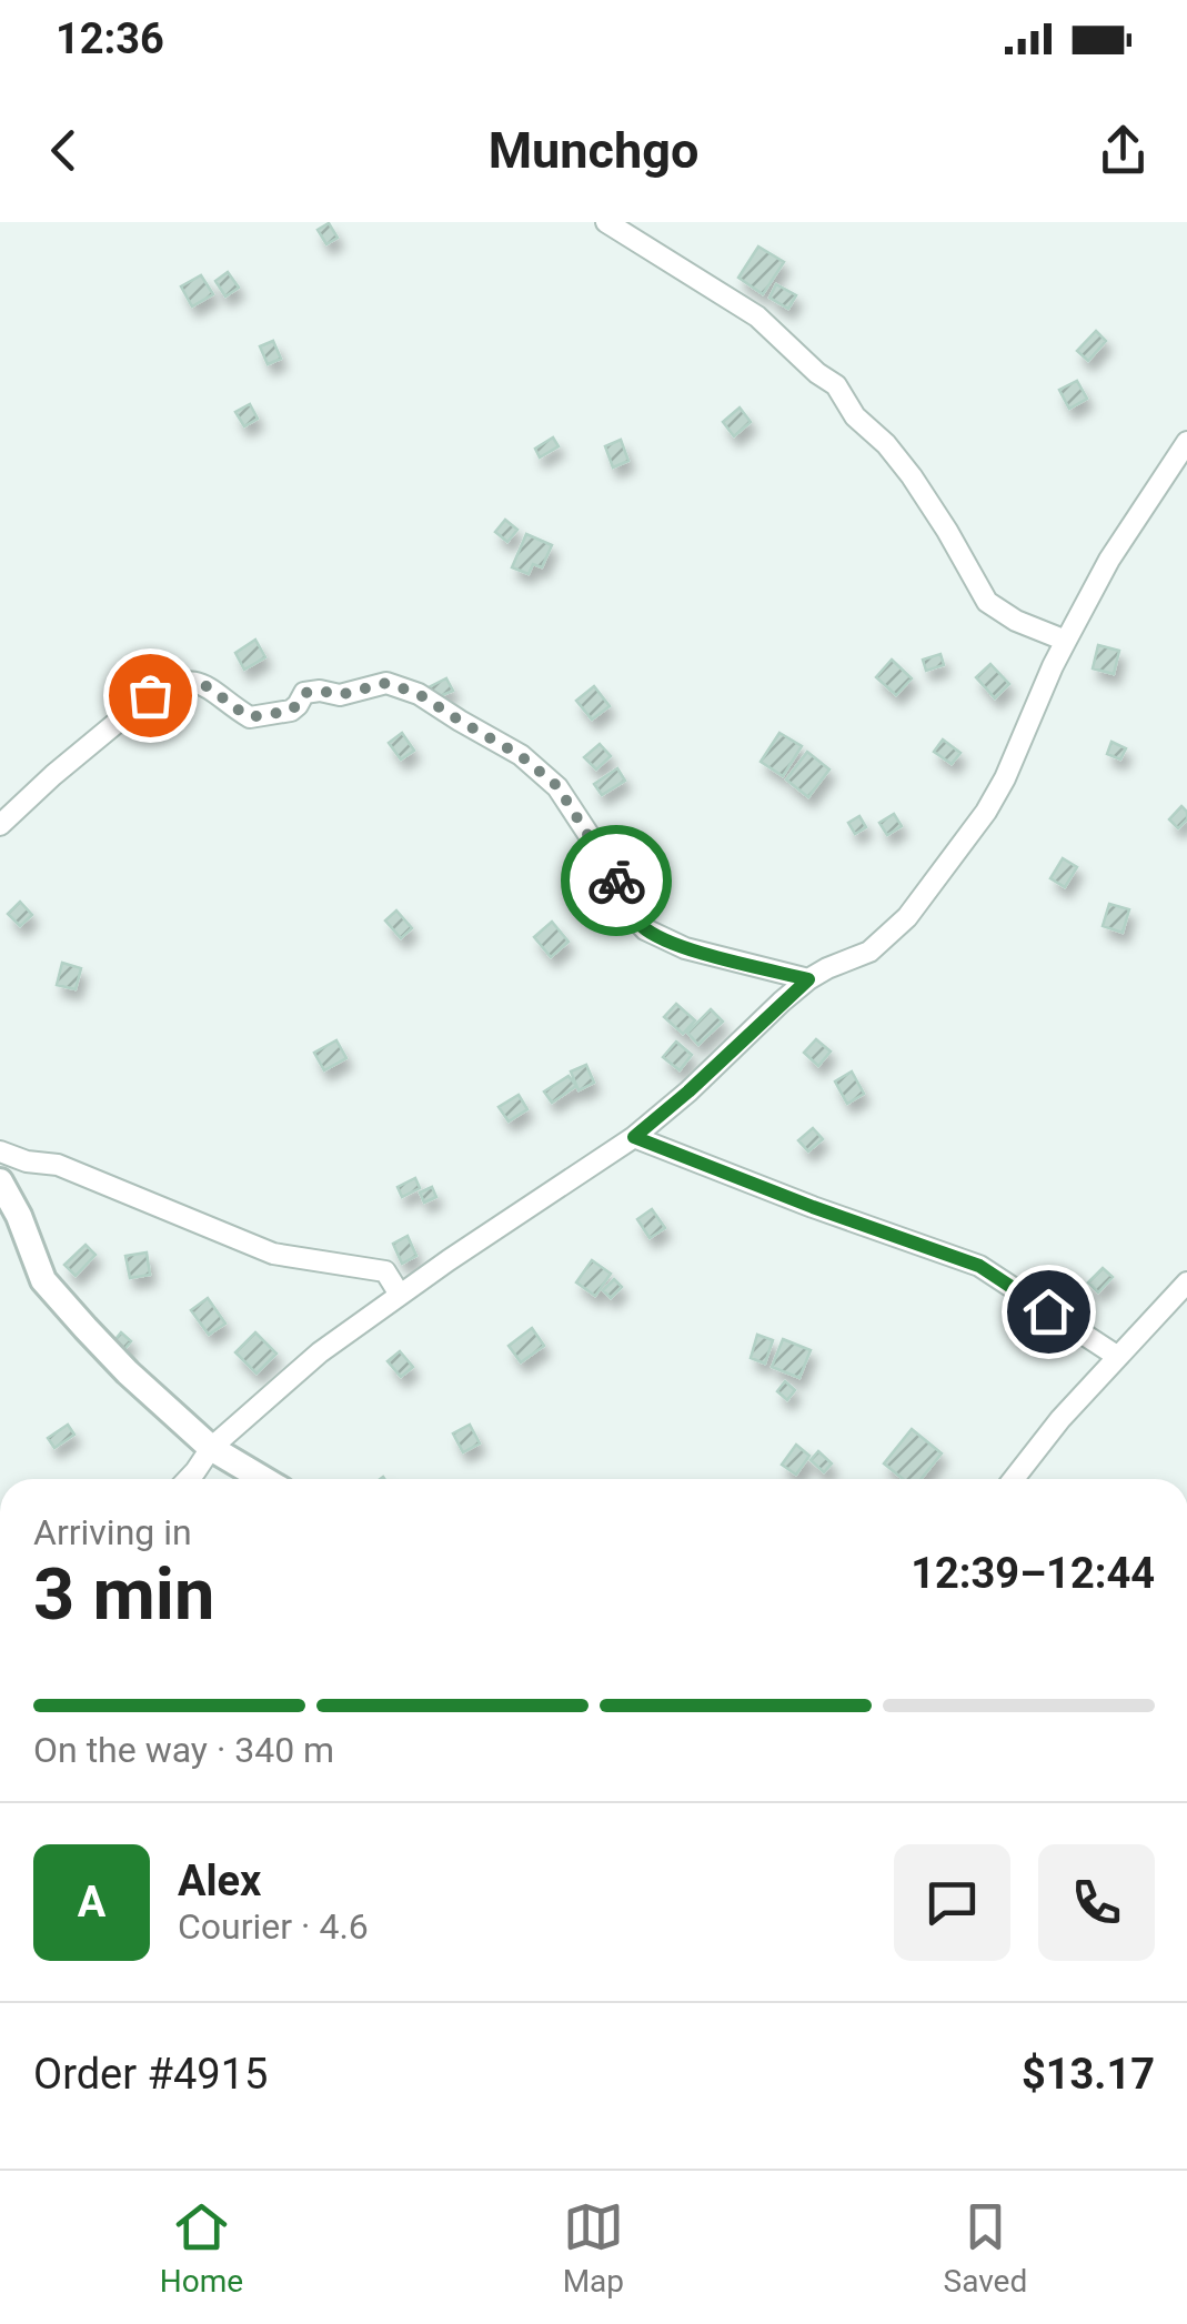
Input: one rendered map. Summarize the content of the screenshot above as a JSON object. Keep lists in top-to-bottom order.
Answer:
{
  "page": {
    "status": "12:36",
    "header": "Munchgo",
    "heading": ["3 min", "Arriving in", "12:39–12:44"],
    "panel": [
      "Alex",
      "Courier · 4.6",
      "Order #4915",
      "$13.17"
    ],
    "bar": "On the way · 340 m",
    "round": "A",
    "tabs": ["Home", "Map", "Saved"]
  }
}
